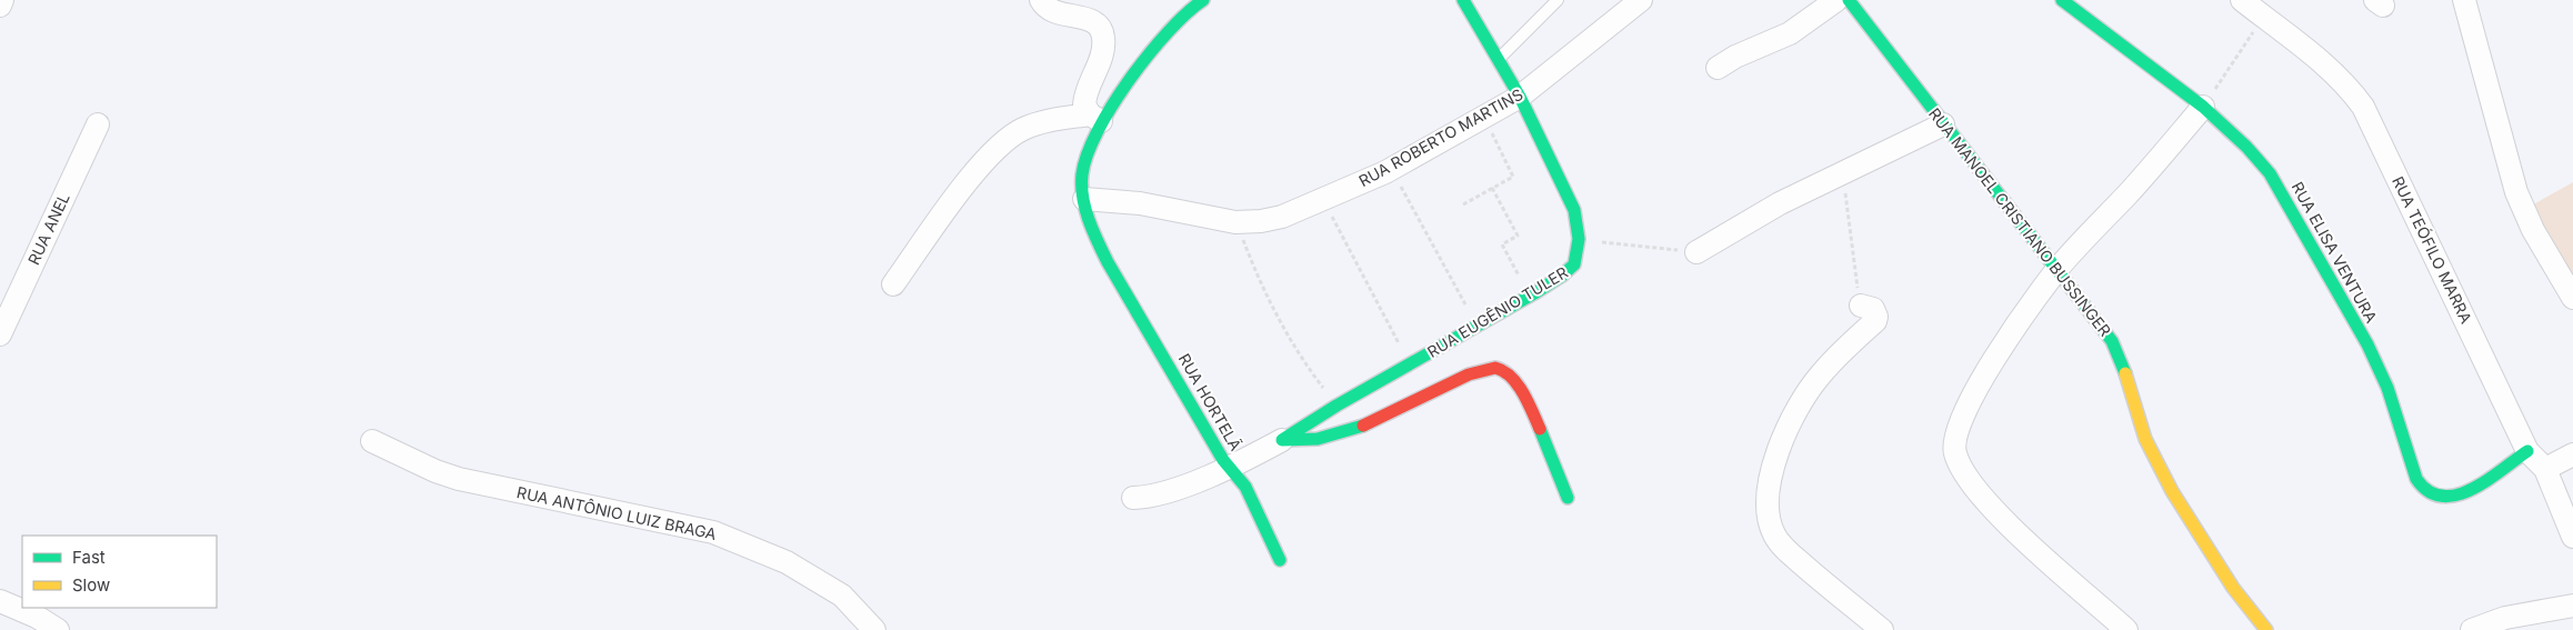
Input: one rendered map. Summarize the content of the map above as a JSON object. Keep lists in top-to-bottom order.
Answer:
{
  "streets": {
    "street": [
      "RUA ROBERTO MARTINS",
      "RUA MANOEL CRISTIANO BUSSINGER",
      "RUA ANEL",
      "RUA TEÓFILO MARRA",
      "RUA ELISA VENTURA",
      "RUA EUGÊNIO TULER",
      "RUA HORTELÃ",
      "RUA ANTÔNIO LUIZ BRAGA"
    ]
  },
  "crossings": [
    ["RUA ROBERTO MARTINS", "RUA HORTELÃ"],
    ["RUA TEÓFILO MARRA", "RUA ELISA VENTURA"],
    ["RUA EUGÊNIO TULER", "RUA HORTELÃ"]
  ],
  "legend": ["Fast", "Slow"]
}
